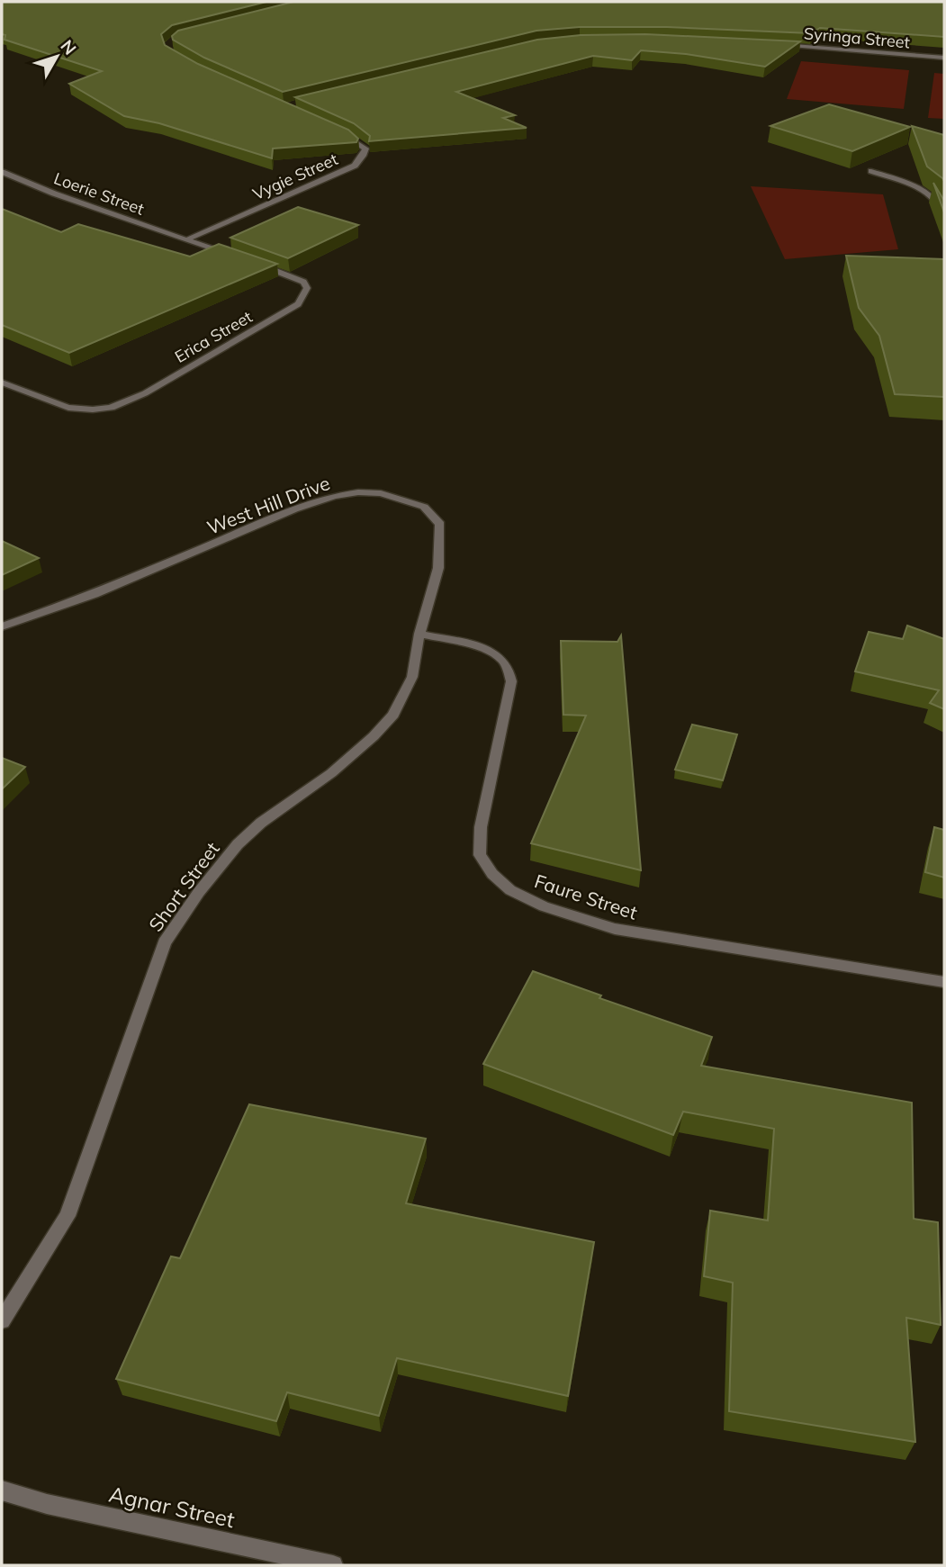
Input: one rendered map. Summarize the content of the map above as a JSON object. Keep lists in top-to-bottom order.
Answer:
{
  "streets": {
    "street": [
      "Syringa Street",
      "Vygie Street",
      "Loerie Street",
      "Erica Street",
      "West Hill Drive",
      "Short Street",
      "Faure Street",
      "Agnar Street"
    ]
  },
  "crossings": [
    ["Vygie Street", "Loerie Street"],
    ["West Hill Drive", "Short Street"],
    ["West Hill Drive", "Faure Street"],
    ["Short Street", "Faure Street"]
  ],
  "north": "top right"
}
